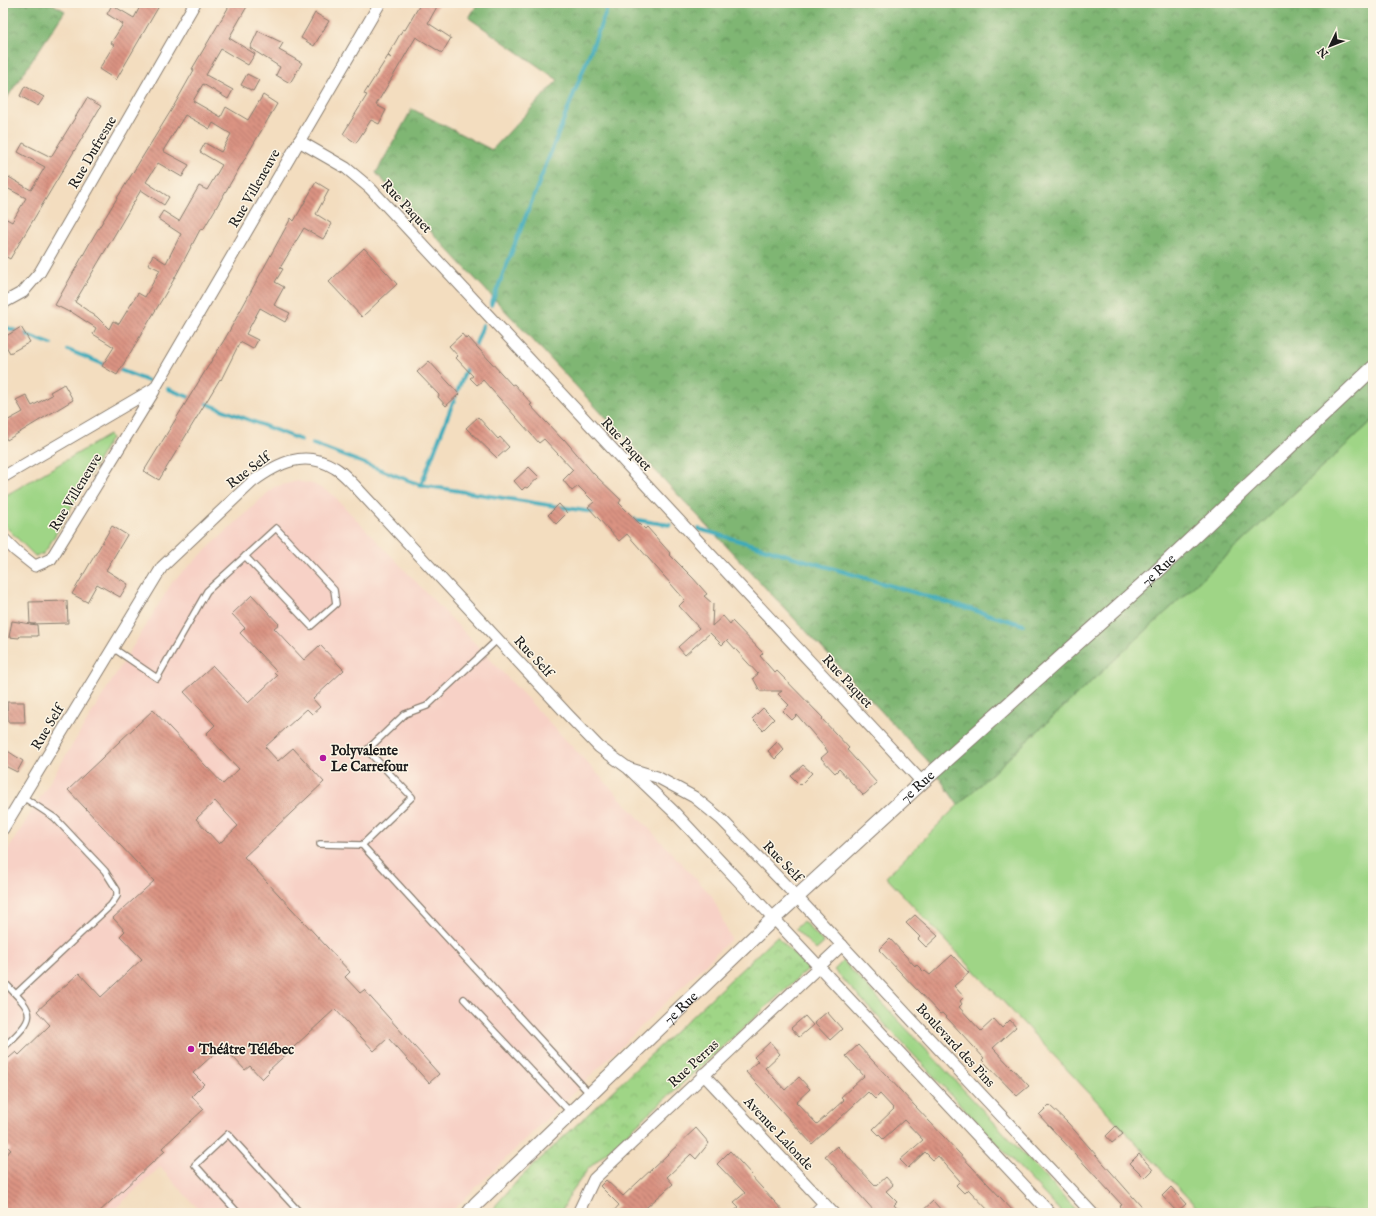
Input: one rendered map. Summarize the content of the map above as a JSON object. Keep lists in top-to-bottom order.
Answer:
{
  "streets": {
    "street": [
      "Rue Dufresne",
      "Rue Villeneuve",
      "Rue Paquet",
      "Rue Self",
      "7e Rue",
      "Boulevard des Pins",
      "Rue Perras",
      "Avenue Lalonde"
    ]
  },
  "crossings": [
    ["Rue Villeneuve", "Rue Paquet"],
    ["Rue Paquet", "7e Rue"],
    ["Rue Self", "7e Rue"],
    ["Rue Self", "Boulevard des Pins"],
    ["7e Rue", "Boulevard des Pins"],
    ["Boulevard des Pins", "Rue Perras"],
    ["Rue Perras", "Avenue Lalonde"]
  ],
  "places": ["Polyvalente Le Carrefour", "Théâtre Télébec"],
  "north": "bottom left"
}
